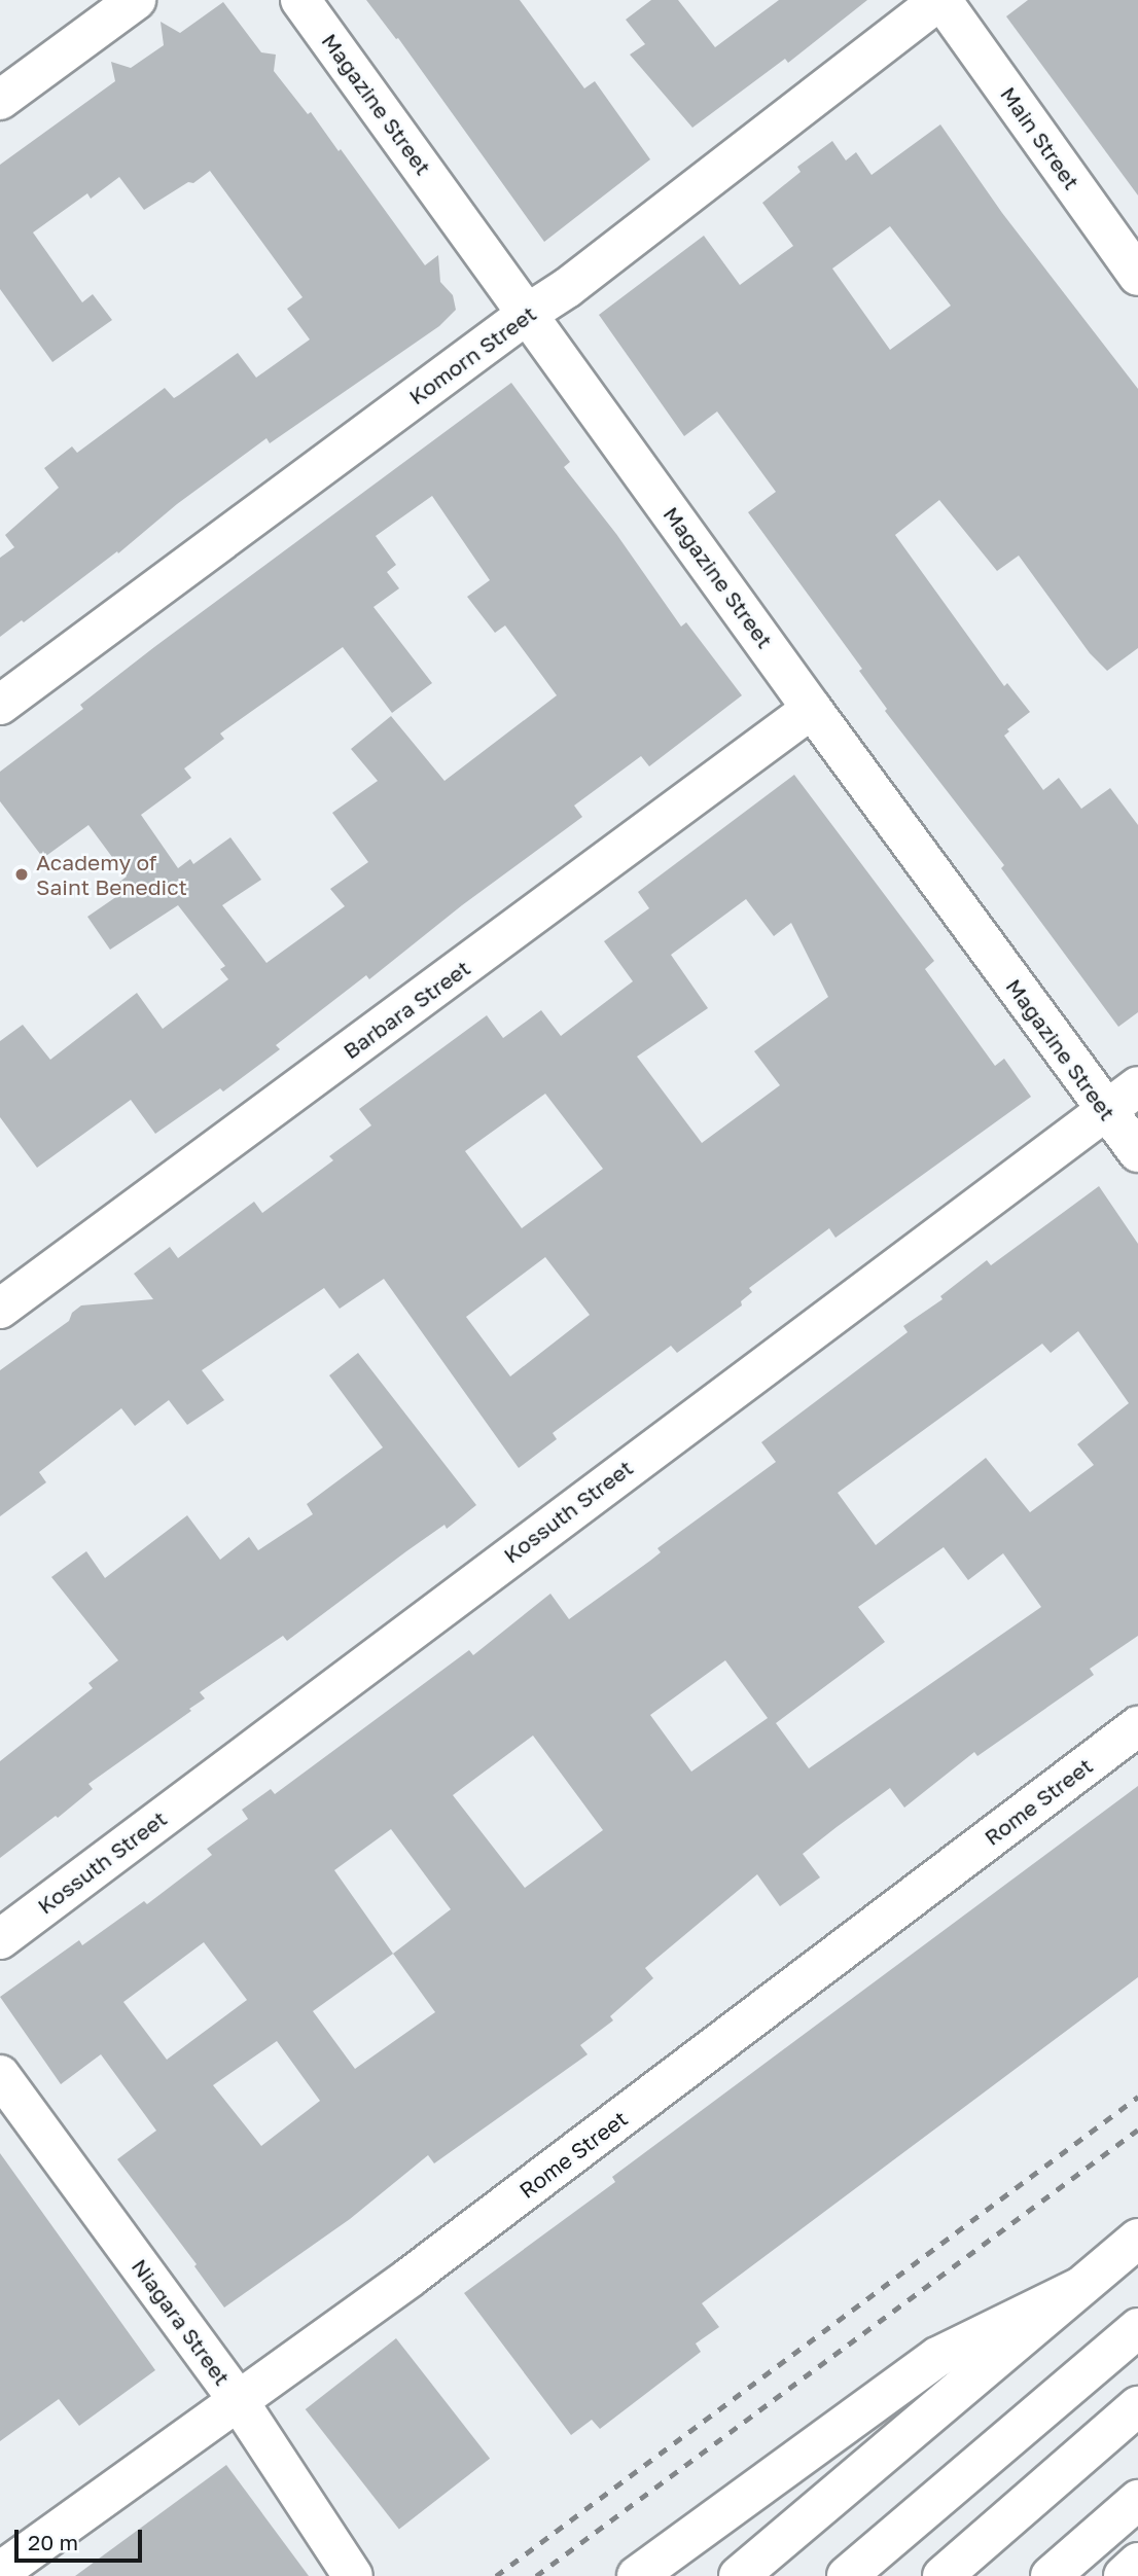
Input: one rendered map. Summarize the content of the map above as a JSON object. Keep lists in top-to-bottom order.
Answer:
{
  "streets": {
    "main road": [
      "Magazine Street",
      "Main Street",
      "Komorn Street",
      "Barbara Street",
      "Kossuth Street",
      "Rome Street",
      "Niagara Street"
    ]
  },
  "crossings": [
    ["Magazine Street", "Komorn Street"],
    ["Magazine Street", "Barbara Street"],
    ["Magazine Street", "Kossuth Street"],
    ["Main Street", "Komorn Street"],
    ["Rome Street", "Niagara Street"]
  ],
  "places": ["Academy of Saint Benedict"],
  "scale_bar": "20 m"
}
